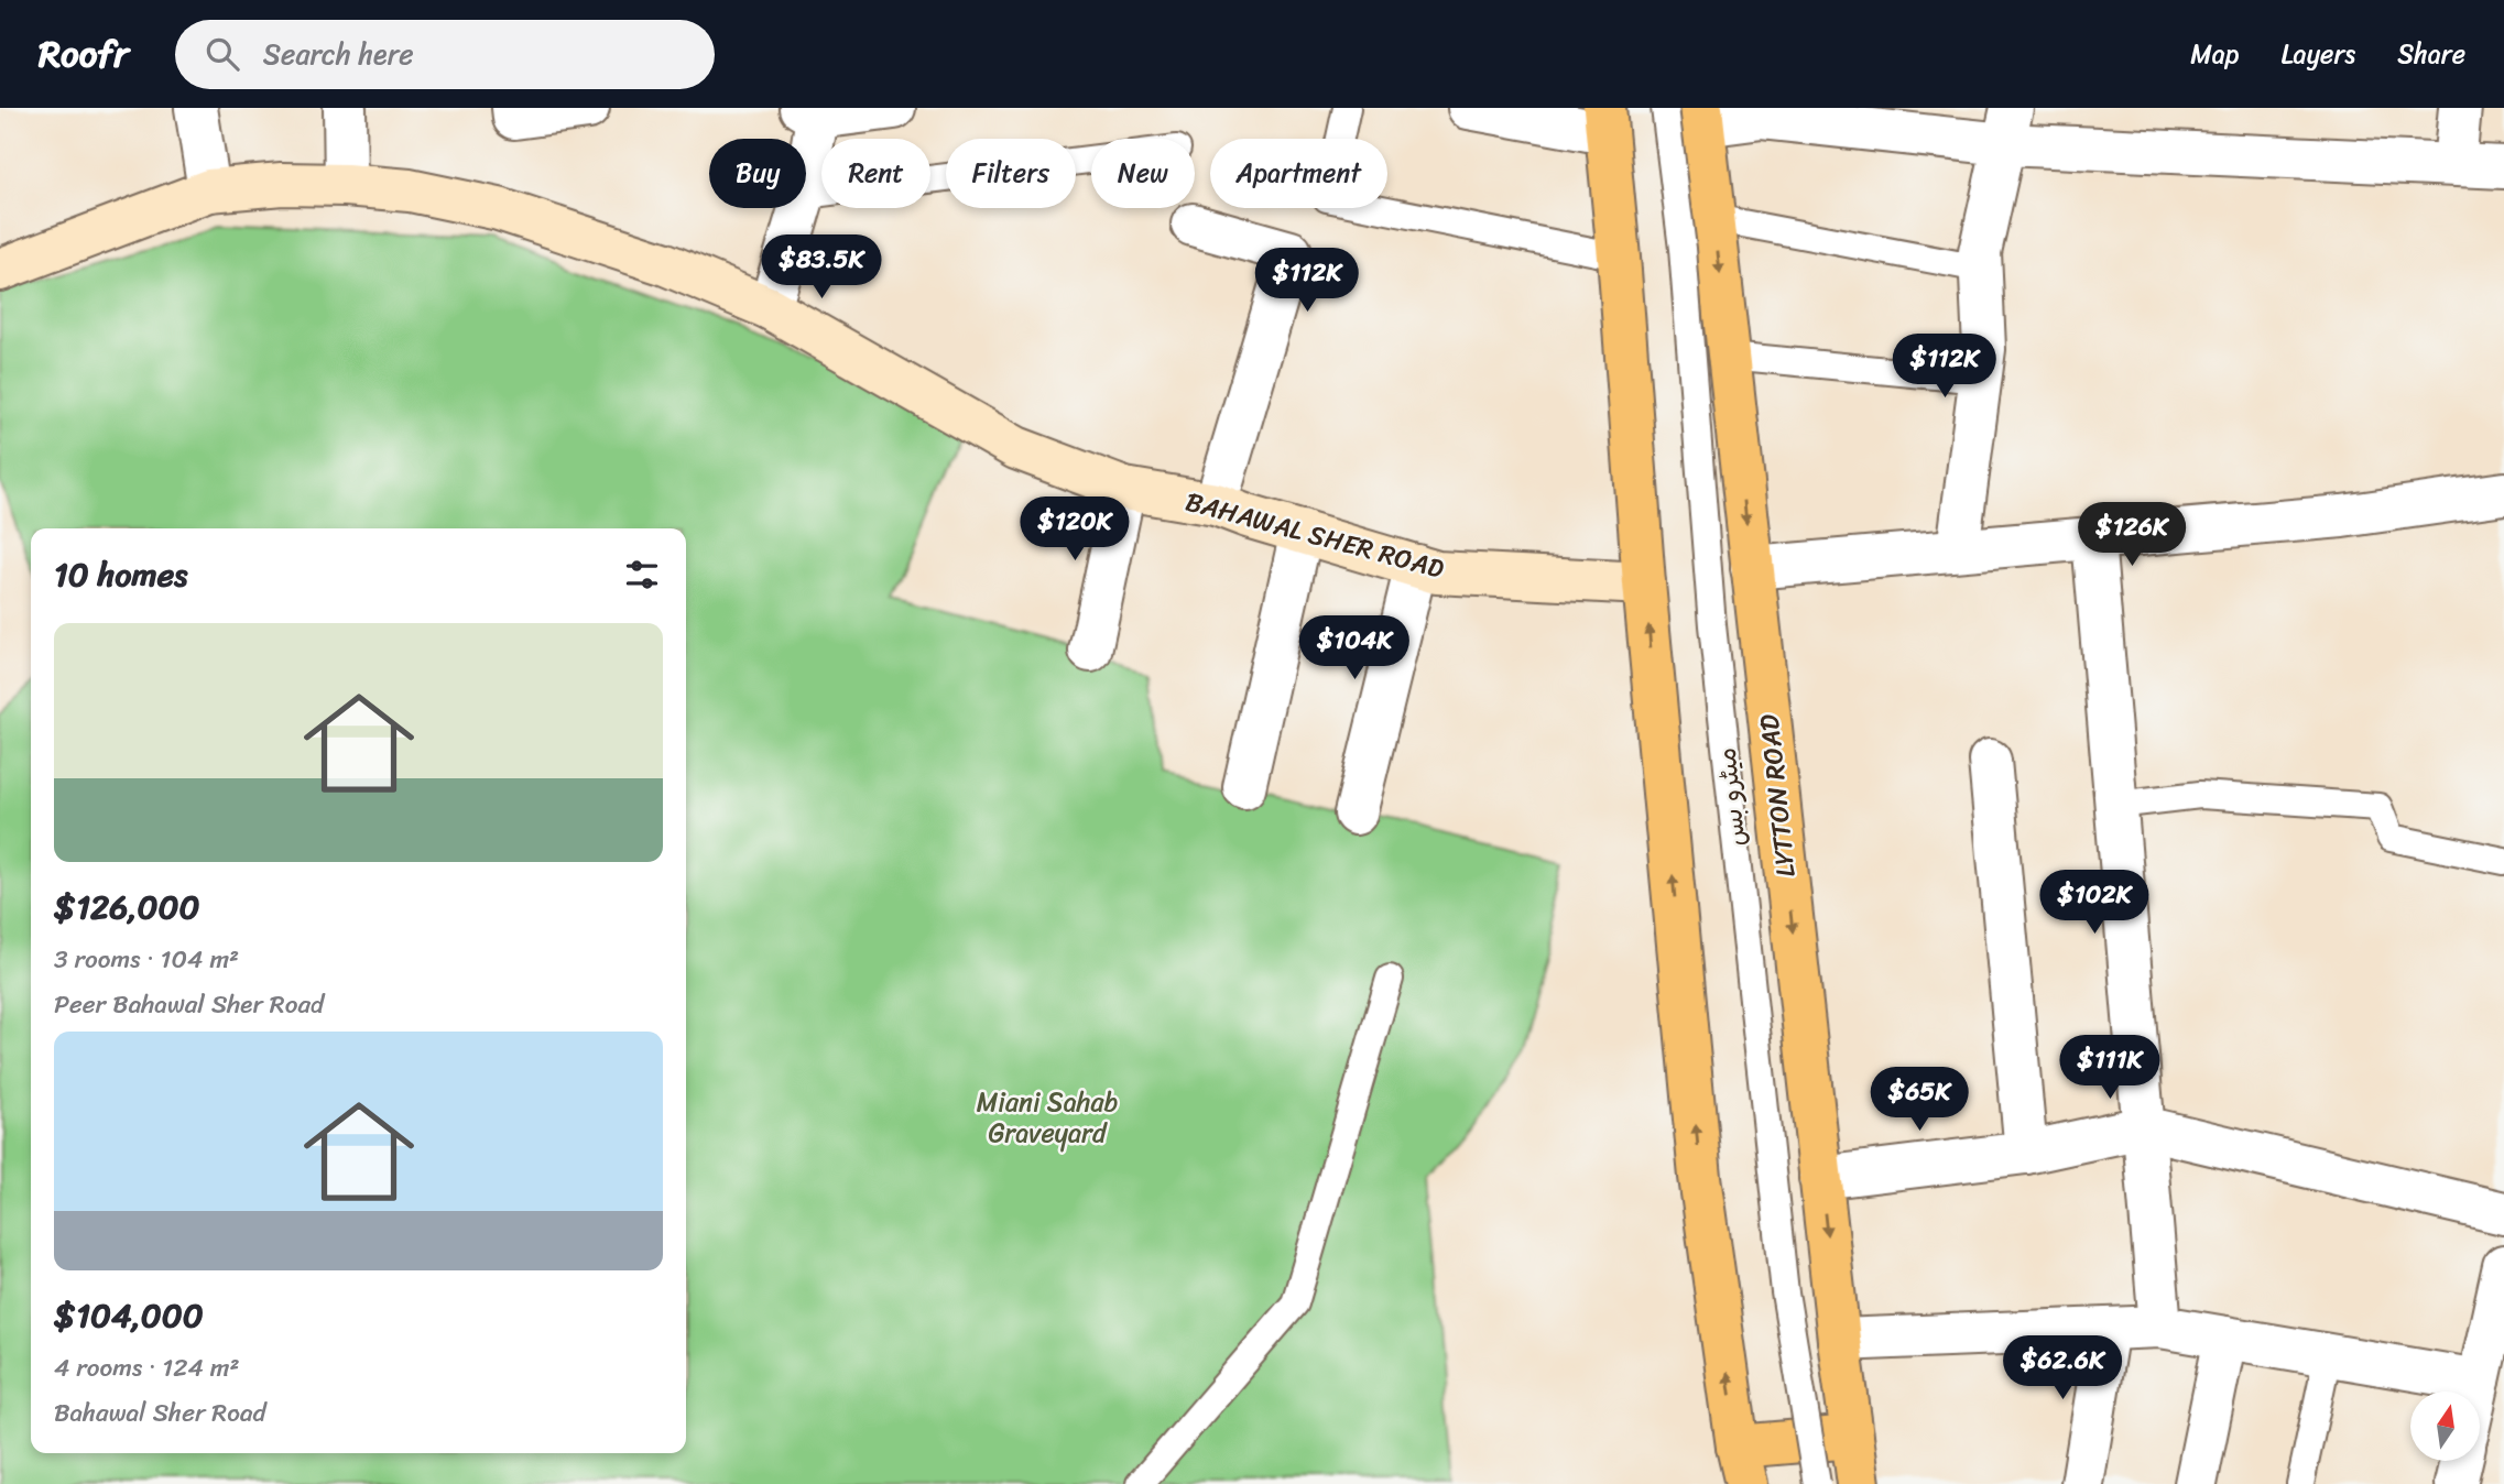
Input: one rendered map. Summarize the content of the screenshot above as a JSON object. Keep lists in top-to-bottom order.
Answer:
{
  "streets": {
    "main road": ["LYTTON ROAD"],
    "street": ["BAHAWAL SHER ROAD"],
    "lane": ["میٹرو بس"]
  },
  "parks": ["Miani Sahab Graveyard"],
  "north": "top",
  "page": {
    "header": "Roofr",
    "search": "Search here",
    "nav": ["Map", "Layers", "Share"],
    "chip": [
      "Buy",
      "Rent",
      "Filters",
      "New",
      "Apartment"
    ],
    "price": [
      "$83.5K",
      "$112K",
      "$112K",
      "$120K",
      "$126K",
      "$104K",
      "$102K",
      "$111K",
      "$65K",
      "$62.6K"
    ],
    "heading": "10 homes",
    "list": [
      {
        "name": "$126,000",
        "note": "3 rooms · 104 m² · Peer Bahawal Sher Road"
      },
      {
        "name": "$104,000",
        "note": "4 rooms · 124 m² · Bahawal Sher Road"
      }
    ]
  }
}
